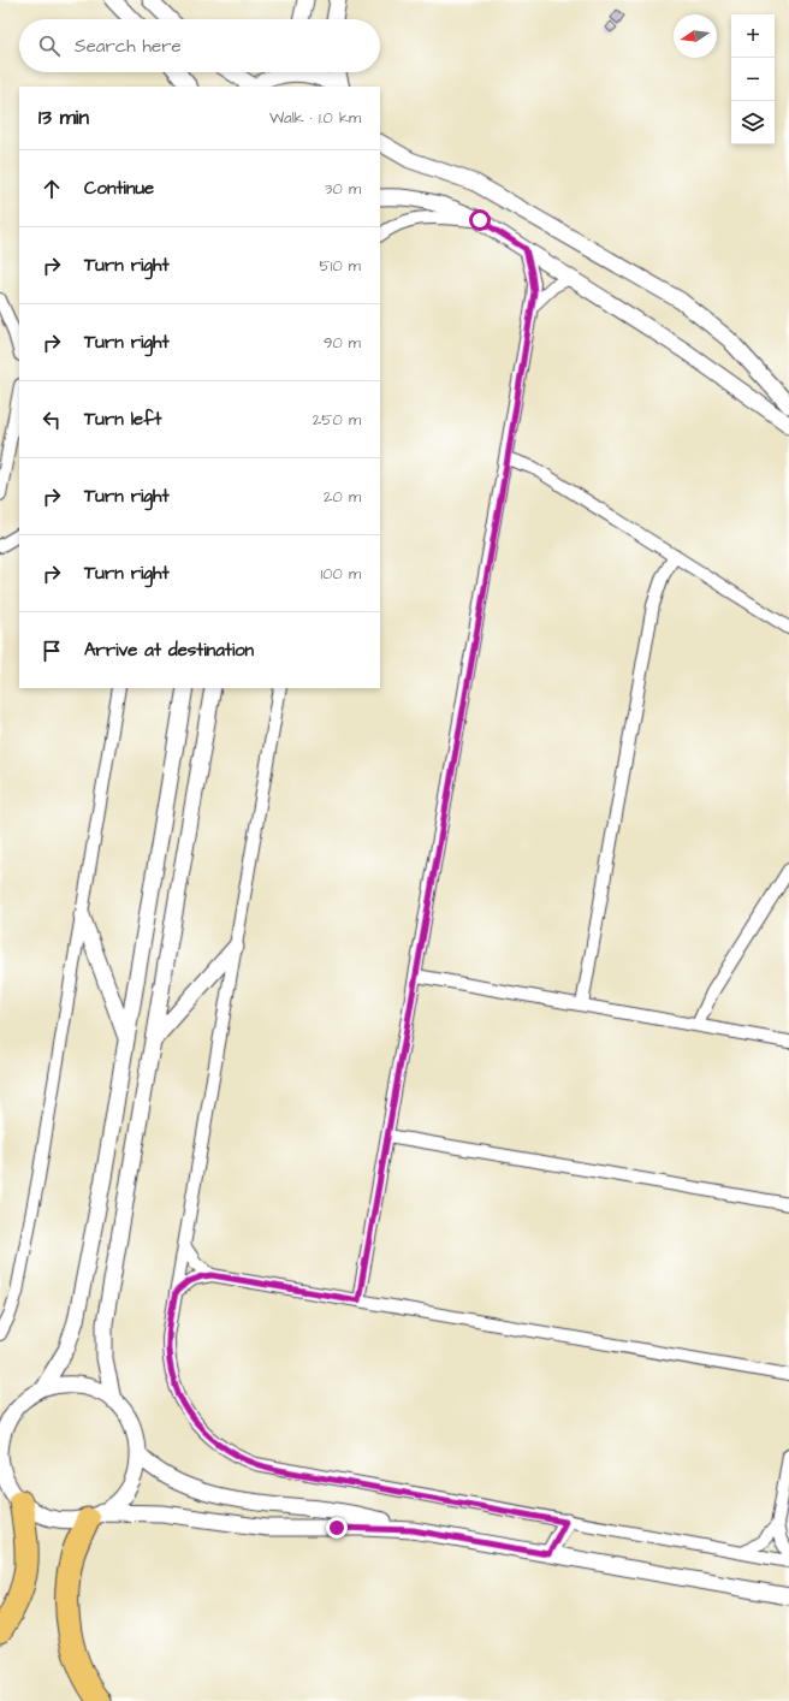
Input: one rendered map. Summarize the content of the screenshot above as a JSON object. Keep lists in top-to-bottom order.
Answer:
{
  "north": "left",
  "page": {
    "map_buttons": ["+", "−"],
    "search": "Search here",
    "heading": ["13 min", "Walk · 1.0 km"],
    "list": [
      ["Continue", "30 m"],
      ["Turn right", "510 m"],
      ["Turn right", "90 m"],
      ["Turn left", "250 m"],
      ["Turn right", "20 m"],
      ["Turn right", "100 m"],
      "Arrive at destination"
    ]
  }
}
